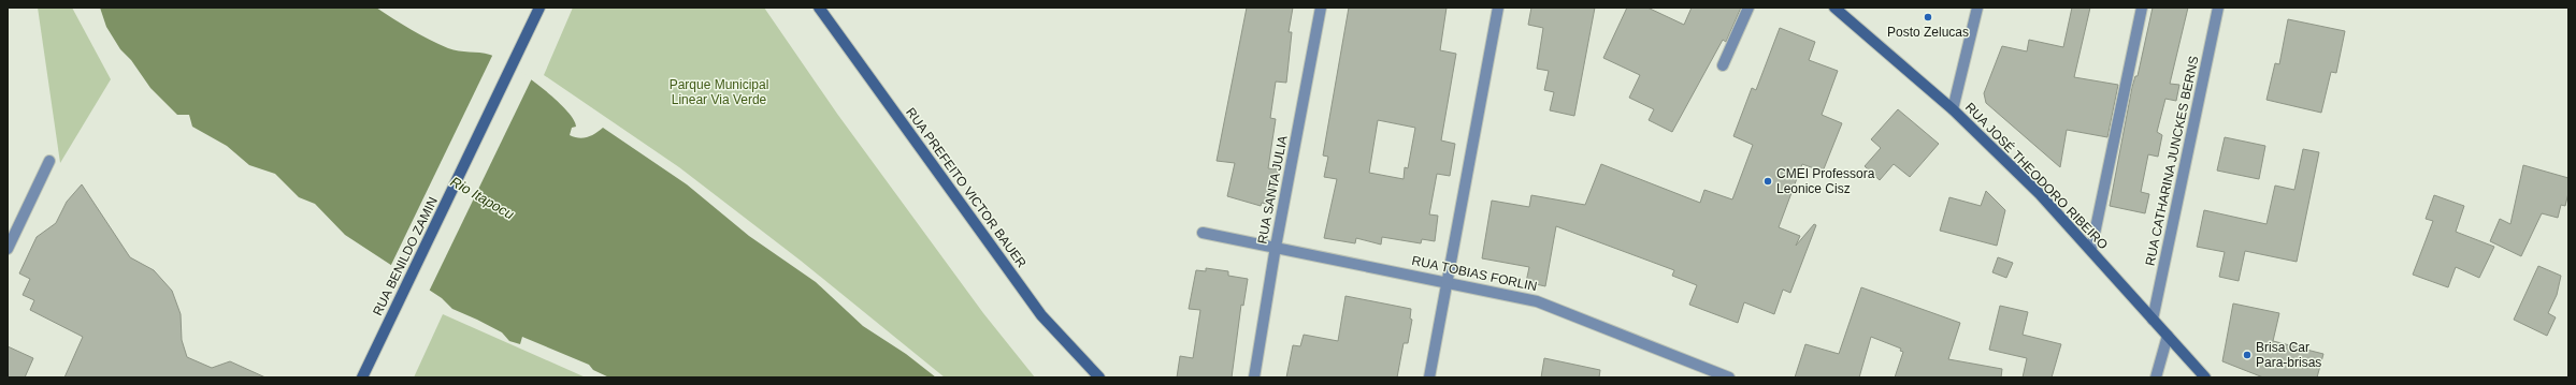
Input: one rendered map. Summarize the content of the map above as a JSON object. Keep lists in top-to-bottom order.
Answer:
{
  "streets": {
    "main road": ["RUA JOSÉ THEODORO RIBEIRO", "RUA PREFEITO VICTOR BAUER", "RUA BENILDO ZAMIN"],
    "street": ["RUA CATHARINA JUNCKES BERNS", "RUA SANTA JULIA", "RUA TOBIAS FORLIN"]
  },
  "crossings": [
    ["RUA CATHARINA JUNCKES BERNS", "RUA JOSÉ THEODORO RIBEIRO"],
    ["RUA SANTA JULIA", "RUA TOBIAS FORLIN"]
  ],
  "water": ["Rio Itapocu"],
  "parks": ["Parque Municipal Linear Via Verde"],
  "places": ["Posto Zelucas", "CMEI Professora Leonice Cisz", "Brisa Car Para-brisas"]
}
